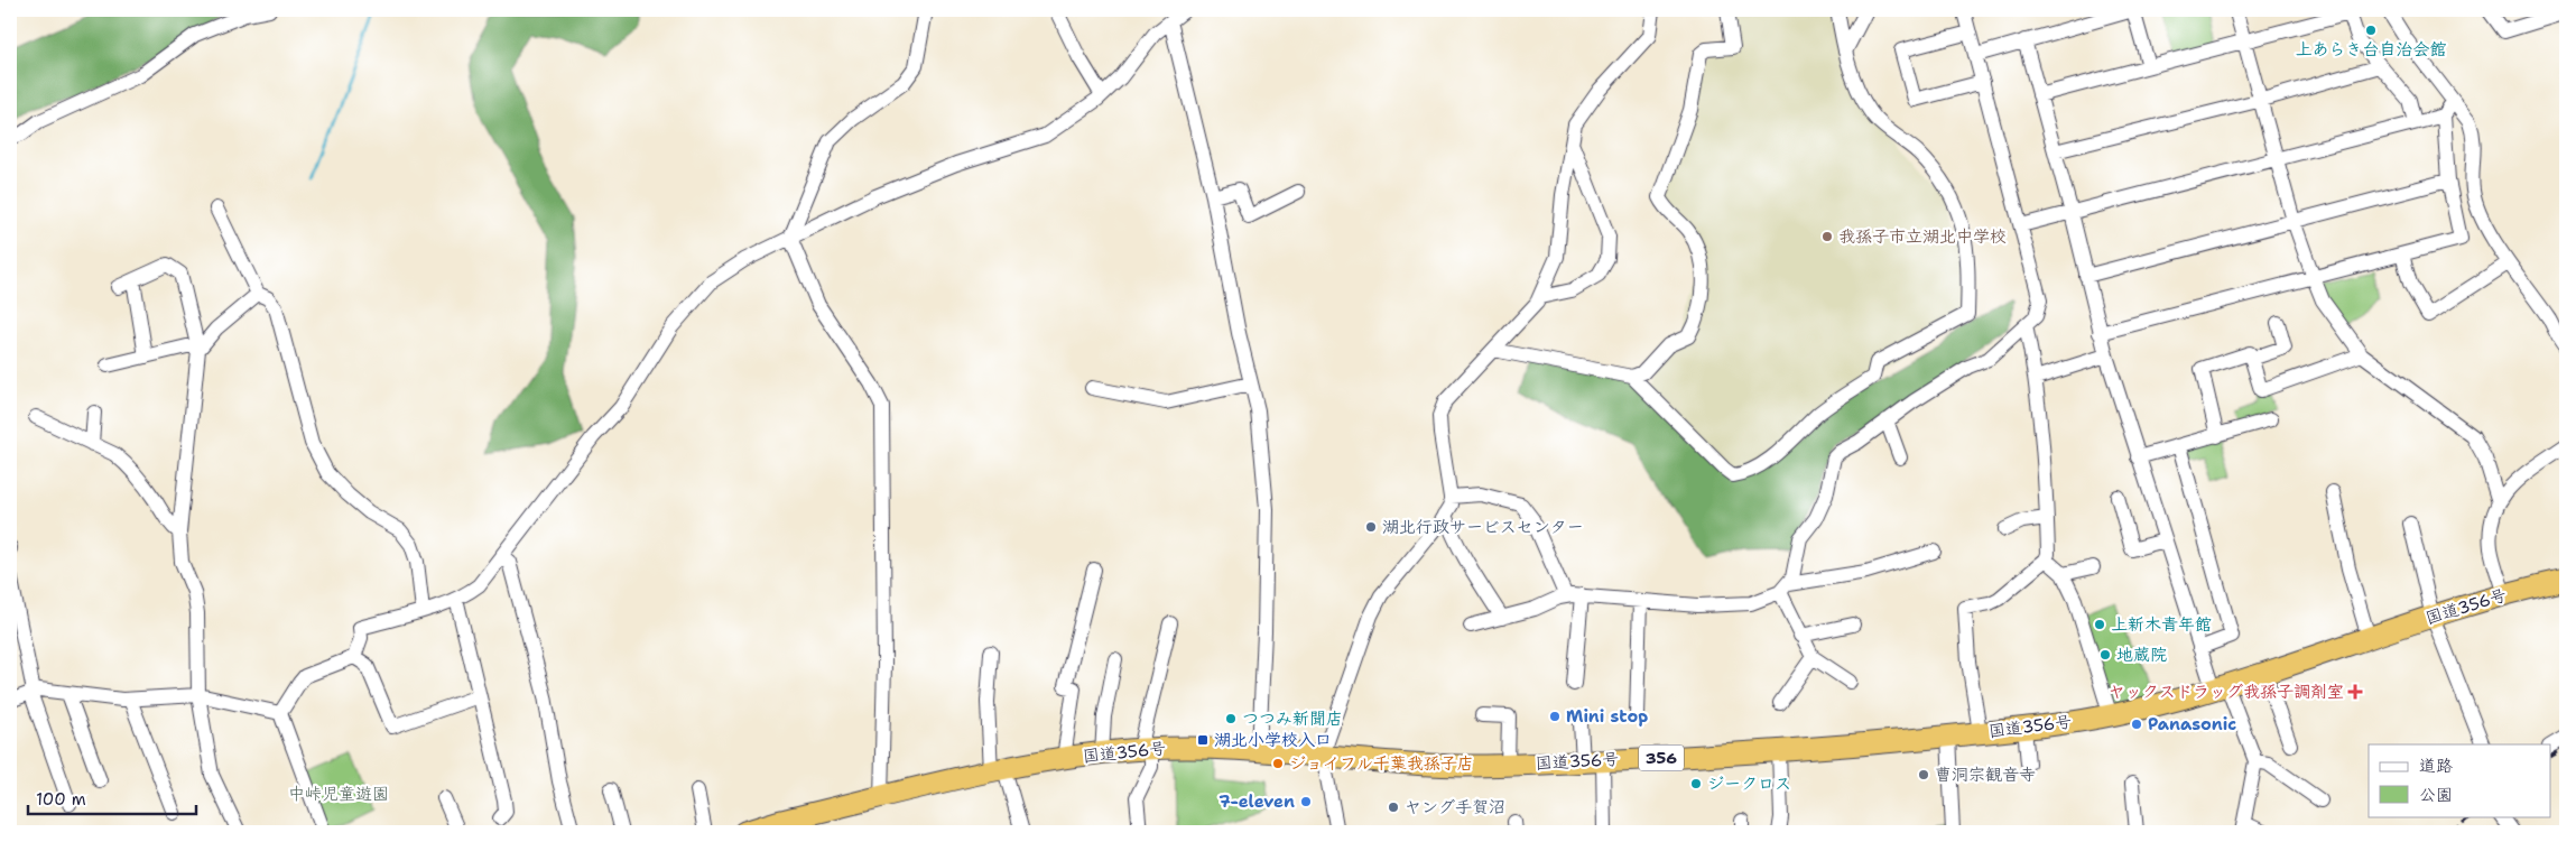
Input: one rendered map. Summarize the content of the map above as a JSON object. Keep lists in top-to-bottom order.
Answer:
{
  "streets": {
    "highway": ["国道356号", "356"]
  },
  "parks": ["中峠児童遊園"],
  "places": {
    "other": [
      "上あらき台自治会館",
      "我孫子市立湖北中学校",
      "湖北行政サービスセンター",
      "上新木青年館",
      "地蔵院",
      "Mini stop",
      "つつみ新聞店",
      "Panasonic",
      "ジョイフル千葉我孫子店",
      "曹洞宗観音寺",
      "ジークロス",
      "7-eleven",
      "ヤング手賀沼"
    ],
    "health": ["ヤックスドラッグ我孫子調剤室"],
    "transit": ["湖北小学校入口"]
  },
  "legend": ["道路", "公園"],
  "scale_bar": "100 m"
}
